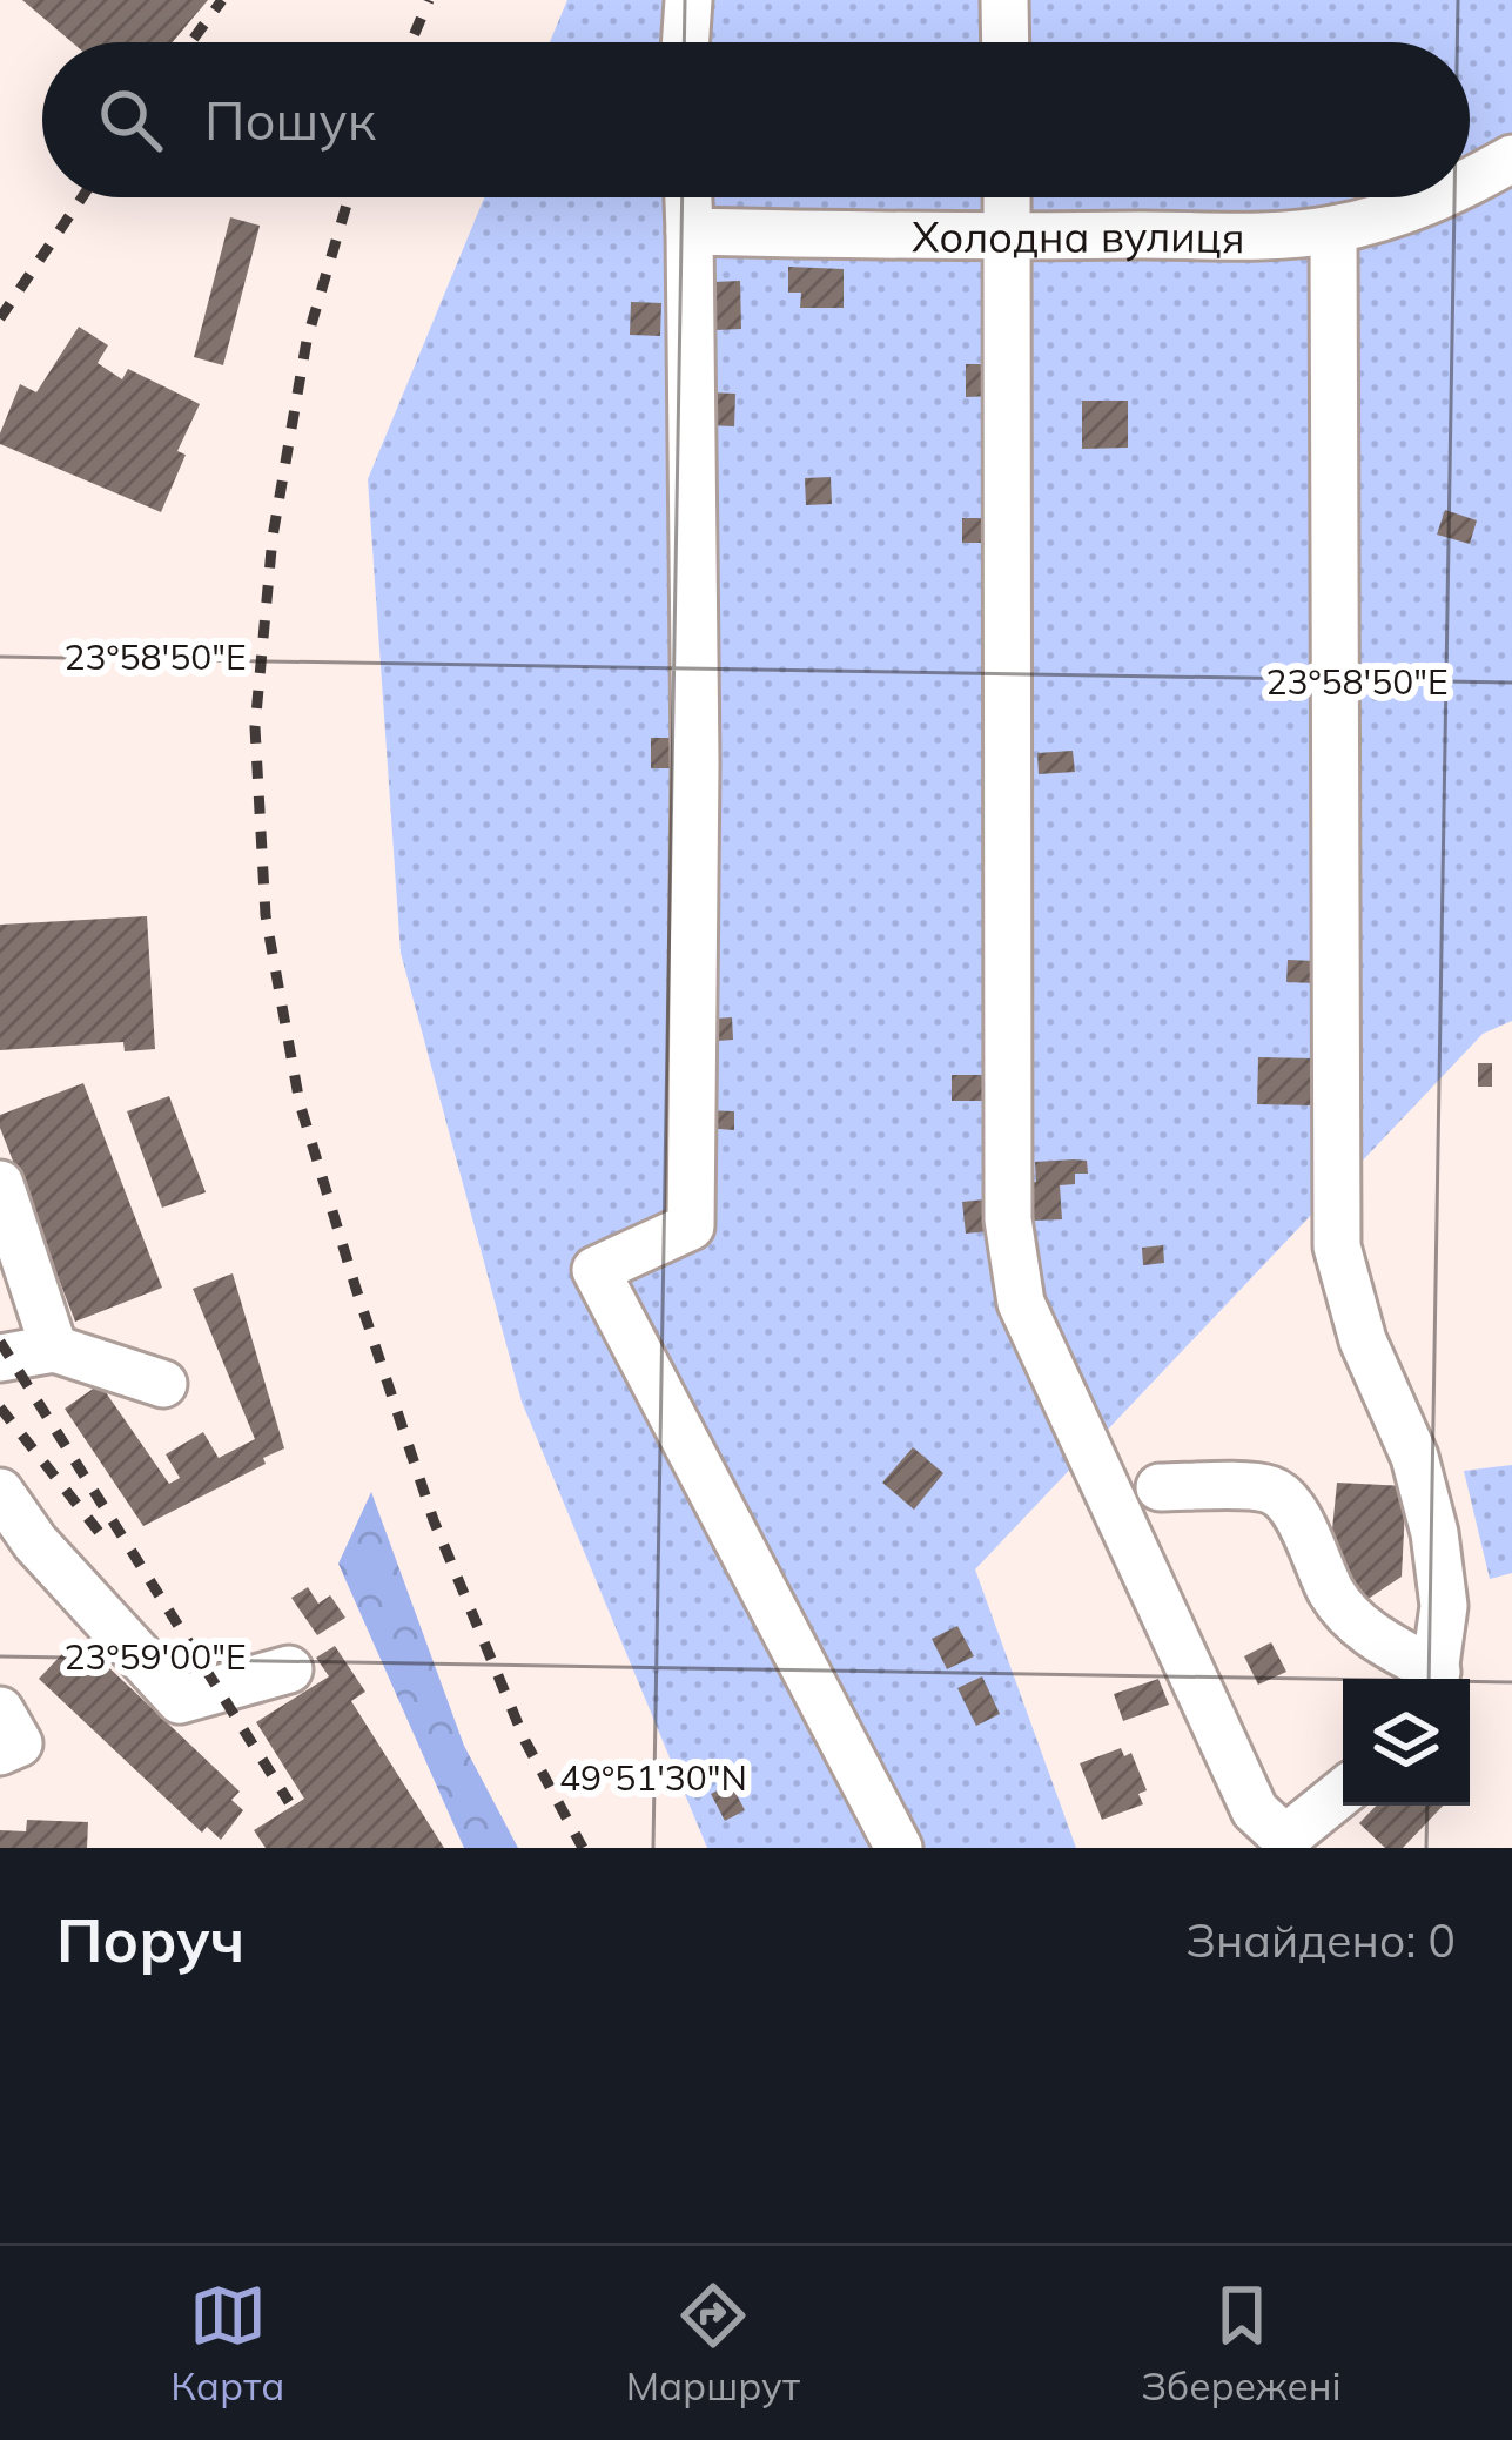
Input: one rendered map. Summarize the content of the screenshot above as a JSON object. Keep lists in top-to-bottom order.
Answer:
{
  "streets": {
    "street": ["Холодна вулиця"]
  },
  "page": {
    "search": "Пошук",
    "heading": ["Поруч", "Знайдено: 0"],
    "nav": ["Карта", "Маршрут", "Збережені"]
  },
  "coordinates": ["23°58'50\"E", "23°59'00\"E", "49°51'30\"N"]
}
